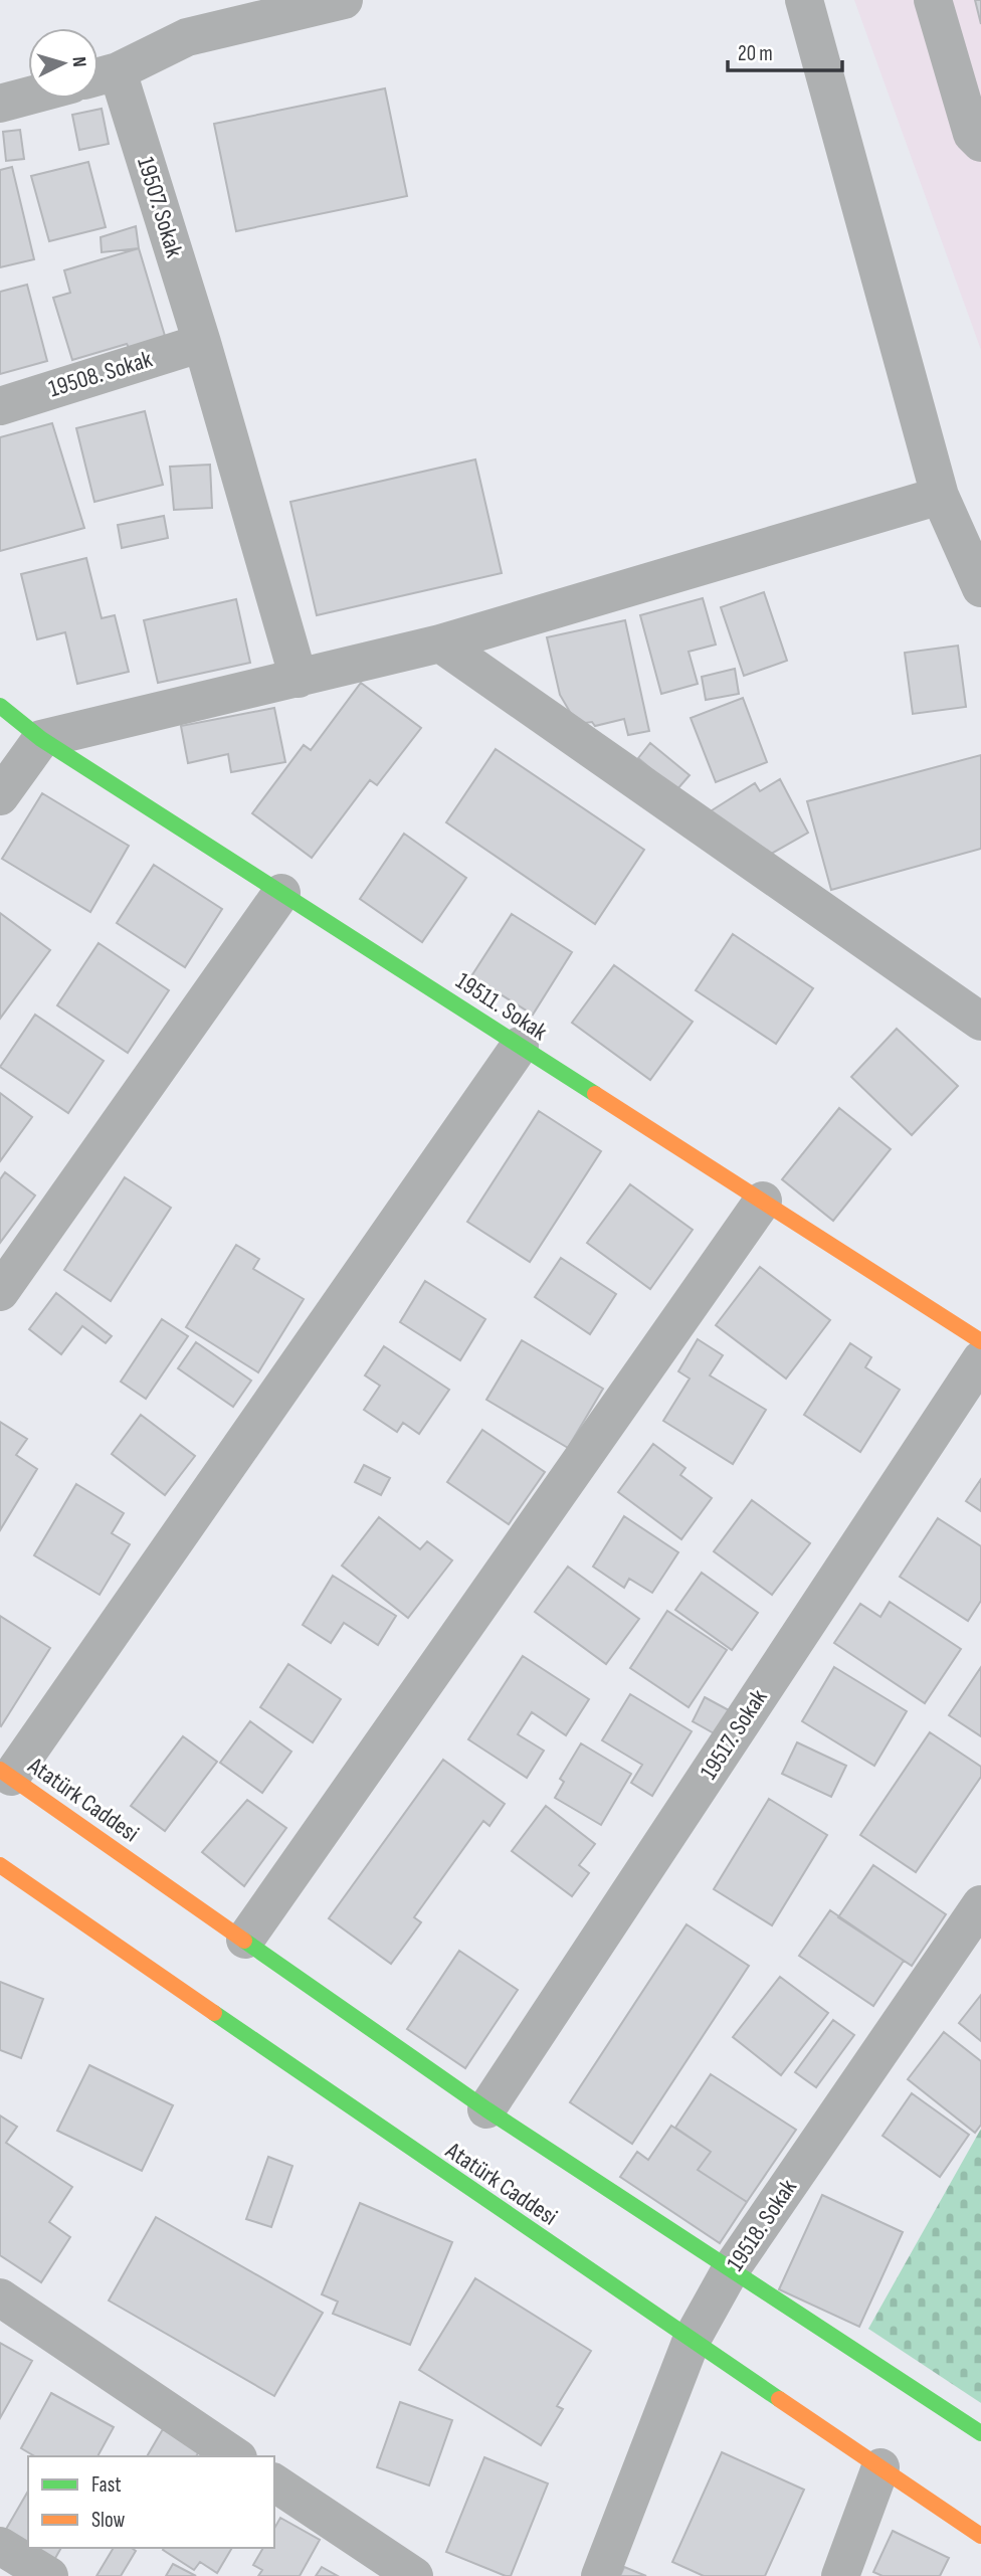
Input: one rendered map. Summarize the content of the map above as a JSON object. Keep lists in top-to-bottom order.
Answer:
{
  "streets": {
    "street": [
      "19507. Sokak",
      "19508. Sokak",
      "19511. Sokak",
      "19517. Sokak",
      "Atatürk Caddesi",
      "19518. Sokak"
    ]
  },
  "crossings": [
    ["19507. Sokak", "19508. Sokak"],
    ["19517. Sokak", "Atatürk Caddesi"],
    ["Atatürk Caddesi", "19518. Sokak"]
  ],
  "legend": ["Fast", "Slow"],
  "scale_bar": "20 m",
  "north": "right"
}
